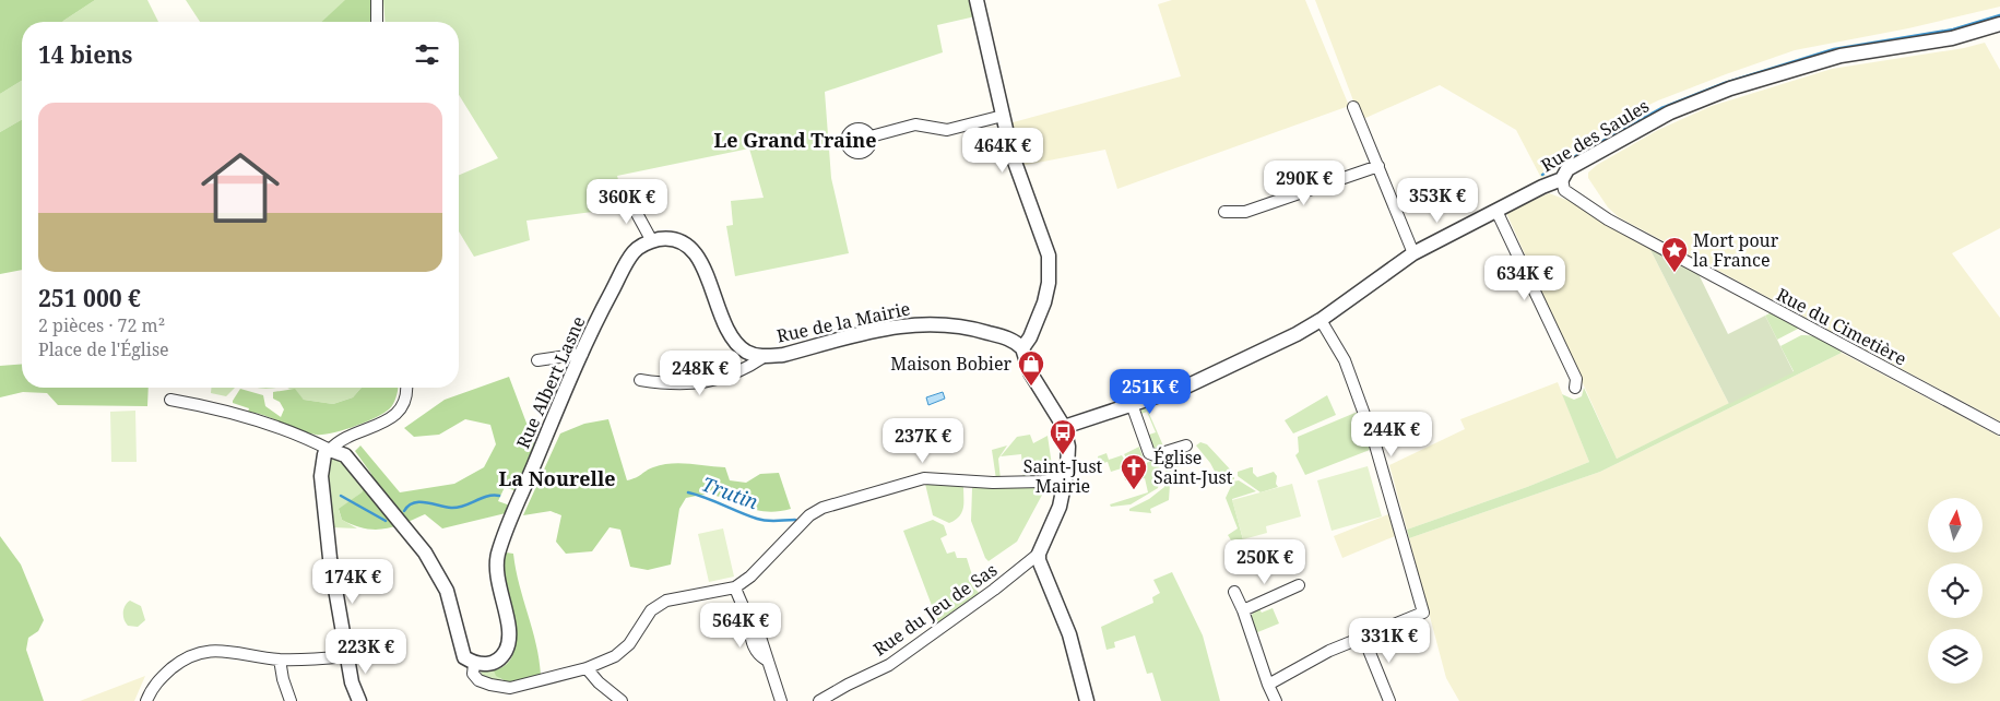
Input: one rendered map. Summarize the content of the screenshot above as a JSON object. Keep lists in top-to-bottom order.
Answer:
{
  "streets": {
    "street": [
      "Rue des Saules",
      "Rue de la Mairie",
      "Rue du Cimetière",
      "Rue Albert Lasne",
      "Rue du Jeu de Sas"
    ]
  },
  "crossings": [
    ["Rue des Saules", "Rue du Cimetière"]
  ],
  "districts": ["Le Grand Traine", "La Nourelle"],
  "water": ["Trutin"],
  "places": {
    "place": ["Mort pour la France"],
    "shop": ["Maison Bobier"],
    "bus stop": ["Saint-Just Mairie"],
    "church": ["Église Saint-Just"]
  },
  "north": "top",
  "page": {
    "heading": "14 biens",
    "list": [
      {
        "name": "251 000 €",
        "note": "2 pièces · 72 m² · Place de l'Église"
      }
    ],
    "price": [
      "464K €",
      "290K €",
      "353K €",
      "360K €",
      "634K €",
      "248K €",
      "251K €",
      "244K €",
      "237K €",
      "250K €",
      "174K €",
      "564K €",
      "331K €",
      "223K €"
    ]
  }
}
